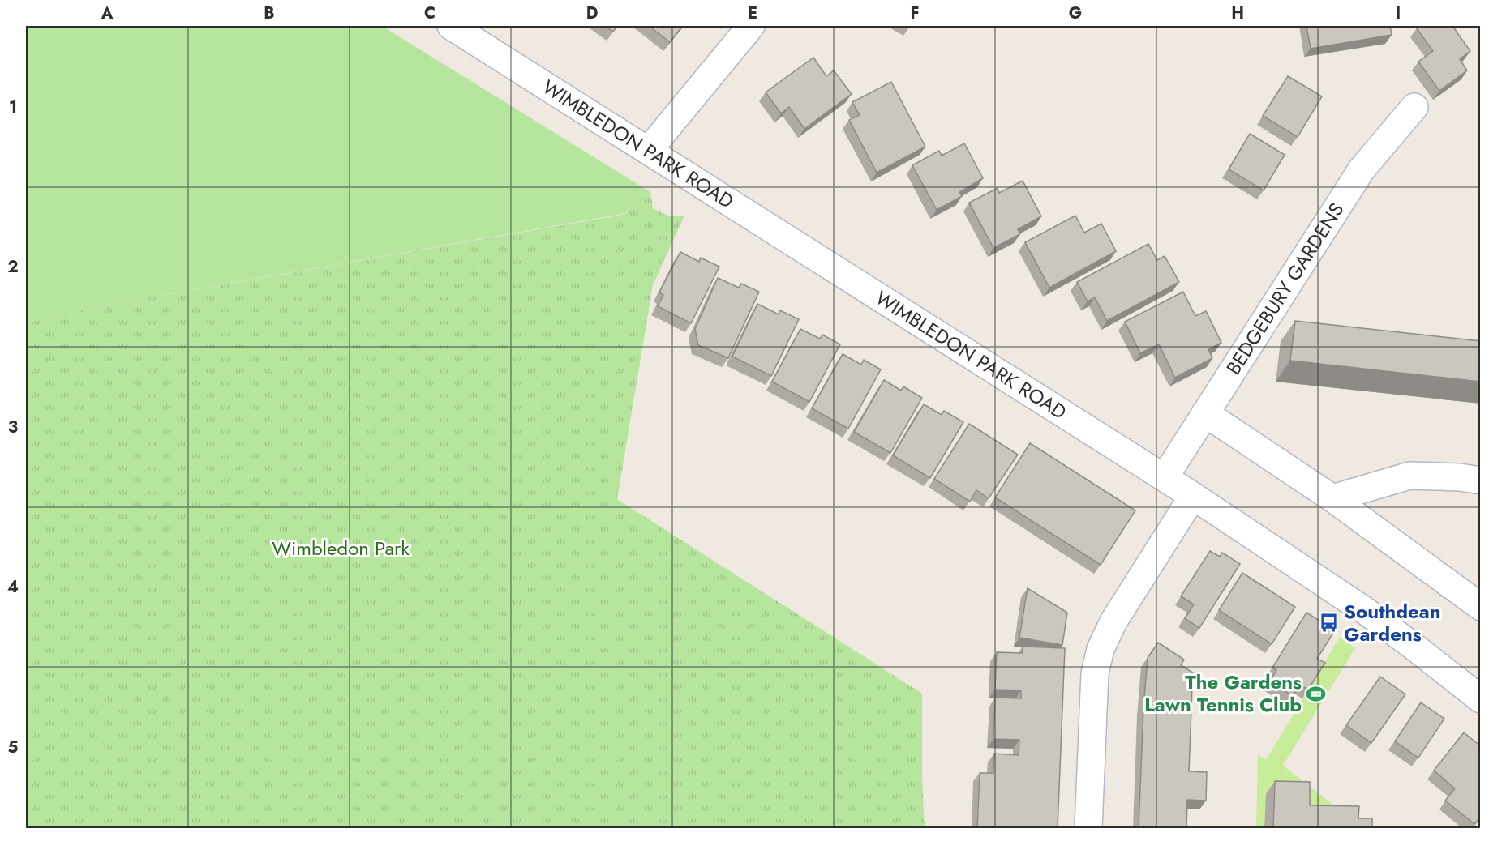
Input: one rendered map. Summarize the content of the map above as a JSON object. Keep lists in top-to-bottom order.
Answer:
{
  "streets": {
    "street": ["WIMBLEDON PARK ROAD", "BEDGEBURY GARDENS"]
  },
  "crossings": [
    ["WIMBLEDON PARK ROAD", "BEDGEBURY GARDENS"]
  ],
  "parks": ["Wimbledon Park"],
  "places": {
    "bus stop": ["Southdean Gardens"],
    "sports": ["The Gardens Lawn Tennis Club"]
  },
  "grid": {
    "columns": [
      "A",
      "B",
      "C",
      "D",
      "E",
      "F",
      "G",
      "H",
      "I"
    ],
    "rows": [
      "1",
      "2",
      "3",
      "4",
      "5"
    ]
  }
}
